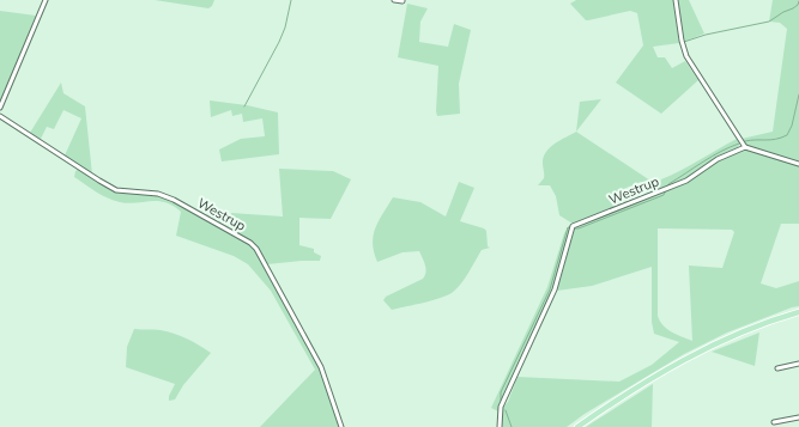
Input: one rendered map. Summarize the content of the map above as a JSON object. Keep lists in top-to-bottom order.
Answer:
{
  "streets": {
    "street": ["Westrup"]
  }
}
